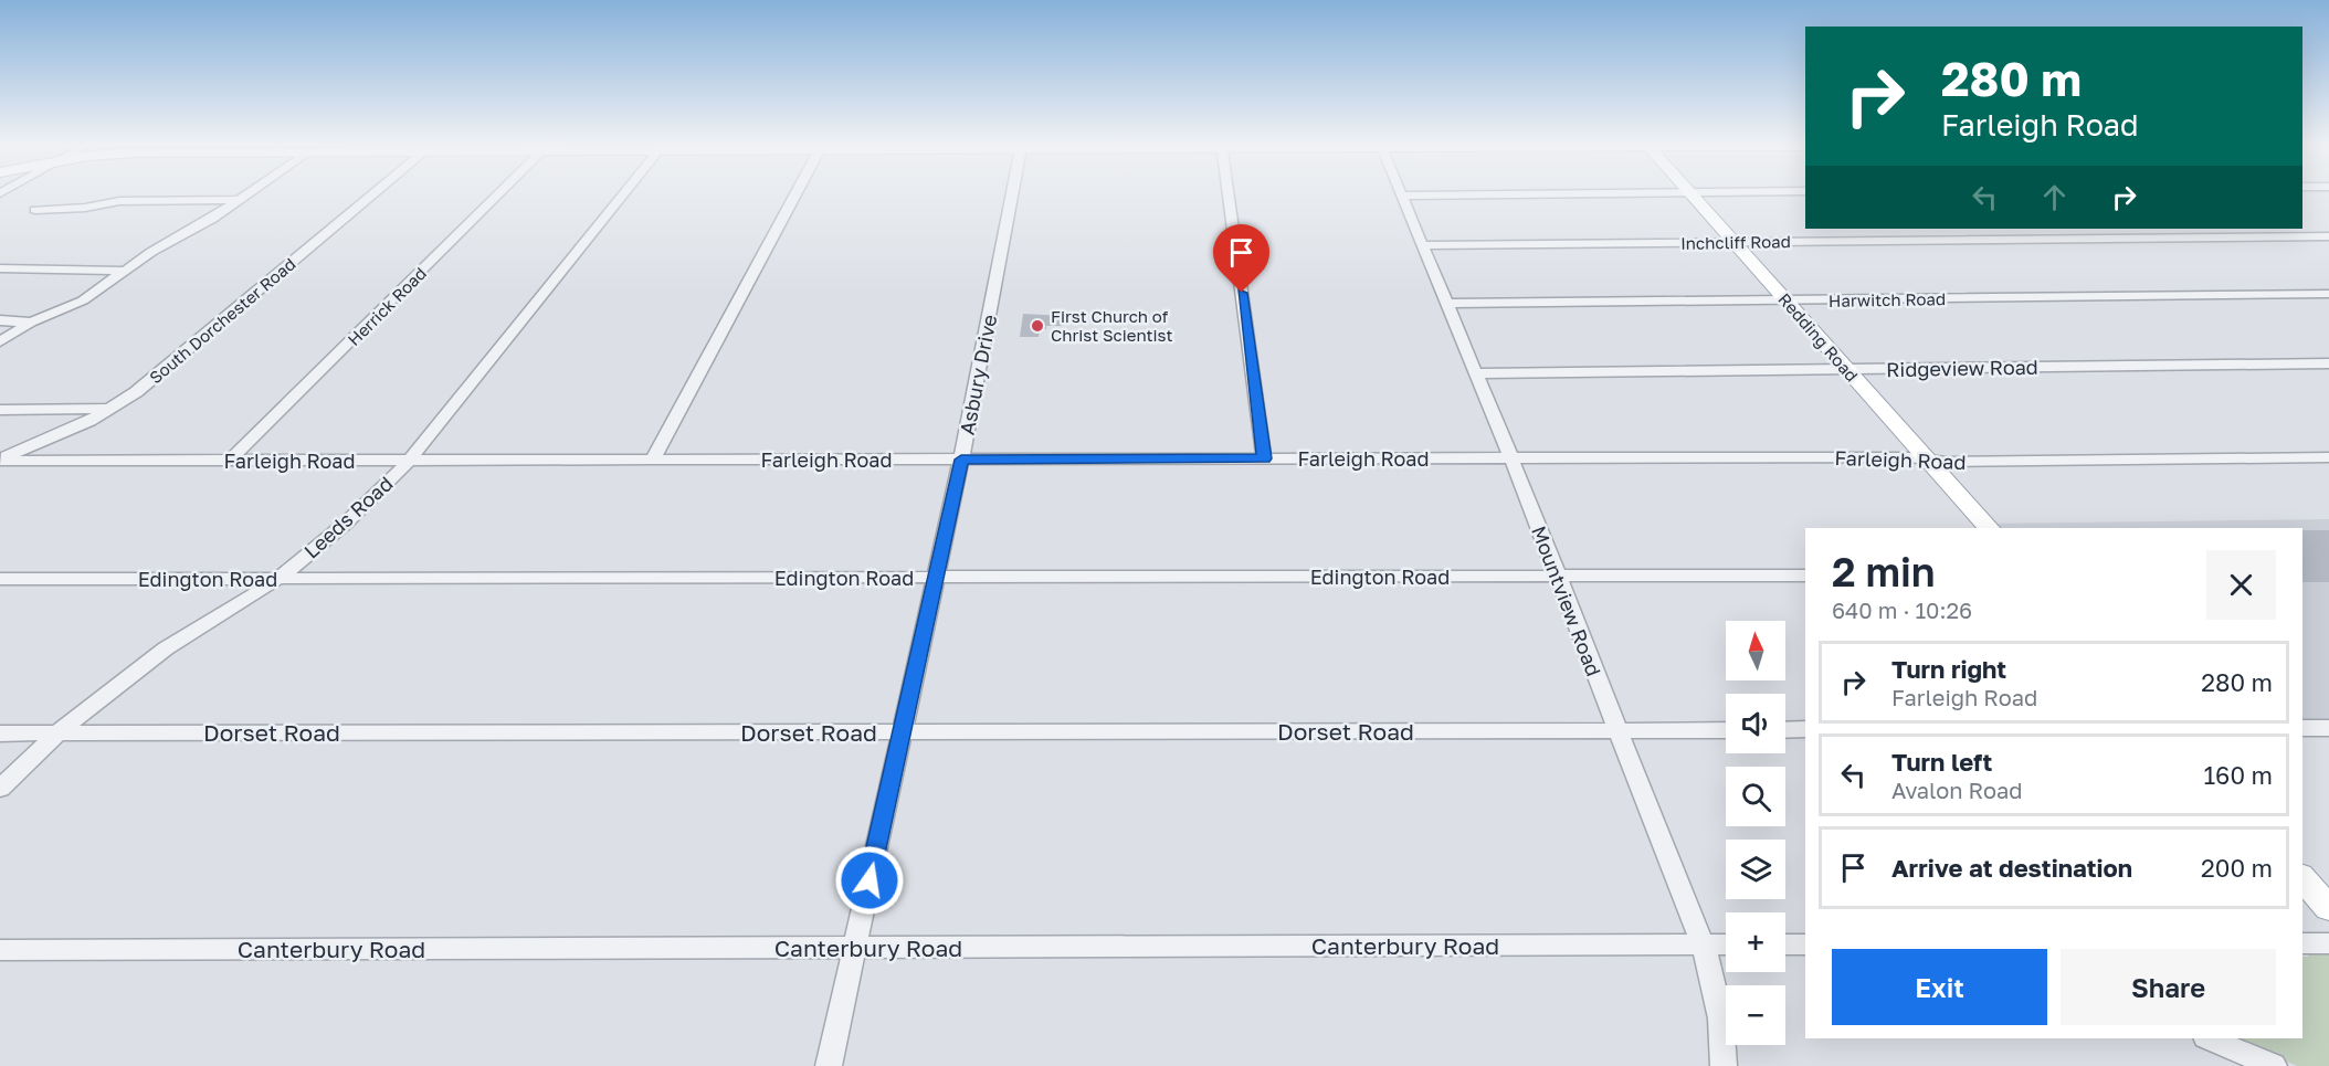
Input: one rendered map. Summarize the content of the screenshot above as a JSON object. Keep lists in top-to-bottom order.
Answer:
{
  "streets": {
    "main road": ["Redding Road"],
    "street": [
      "Inchcliff Road",
      "Harwitch Road",
      "Herrick Road",
      "South Dorchester Road",
      "Ridgeview Road",
      "Asbury Drive",
      "Farleigh Road",
      "Leeds Road",
      "Edington Road",
      "Mountview Road",
      "Dorset Road",
      "Canterbury Road"
    ]
  },
  "crossings": [
    ["Inchcliff Road", "Redding Road"],
    ["Inchcliff Road", "Mountview Road"],
    ["Harwitch Road", "Redding Road"],
    ["Harwitch Road", "Mountview Road"],
    ["Herrick Road", "Farleigh Road"],
    ["South Dorchester Road", "Farleigh Road"],
    ["Redding Road", "Ridgeview Road"],
    ["Redding Road", "Farleigh Road"],
    ["Ridgeview Road", "Mountview Road"],
    ["Asbury Drive", "Farleigh Road"],
    ["Asbury Drive", "Edington Road"],
    ["Asbury Drive", "Dorset Road"],
    ["Asbury Drive", "Canterbury Road"],
    ["Farleigh Road", "Leeds Road"],
    ["Farleigh Road", "Mountview Road"],
    ["Leeds Road", "Edington Road"],
    ["Leeds Road", "Dorset Road"],
    ["Edington Road", "Mountview Road"],
    ["Mountview Road", "Dorset Road"],
    ["Mountview Road", "Canterbury Road"]
  ],
  "places": ["First Church of Christ Scientist"],
  "north": "top",
  "page": {
    "turn": ["280 m", "Farleigh Road"],
    "heading": ["2 min", "640 m · 10:26"],
    "map_buttons": ["+", "−"],
    "list": [
      {
        "name": "Turn right",
        "note": "Farleigh Road",
        "value": "280 m"
      },
      {
        "name": "Turn left",
        "note": "Avalon Road",
        "value": "160 m"
      },
      {
        "name": "Arrive at destination",
        "value": "200 m"
      }
    ],
    "buttons": ["Exit", "Share"]
  }
}
